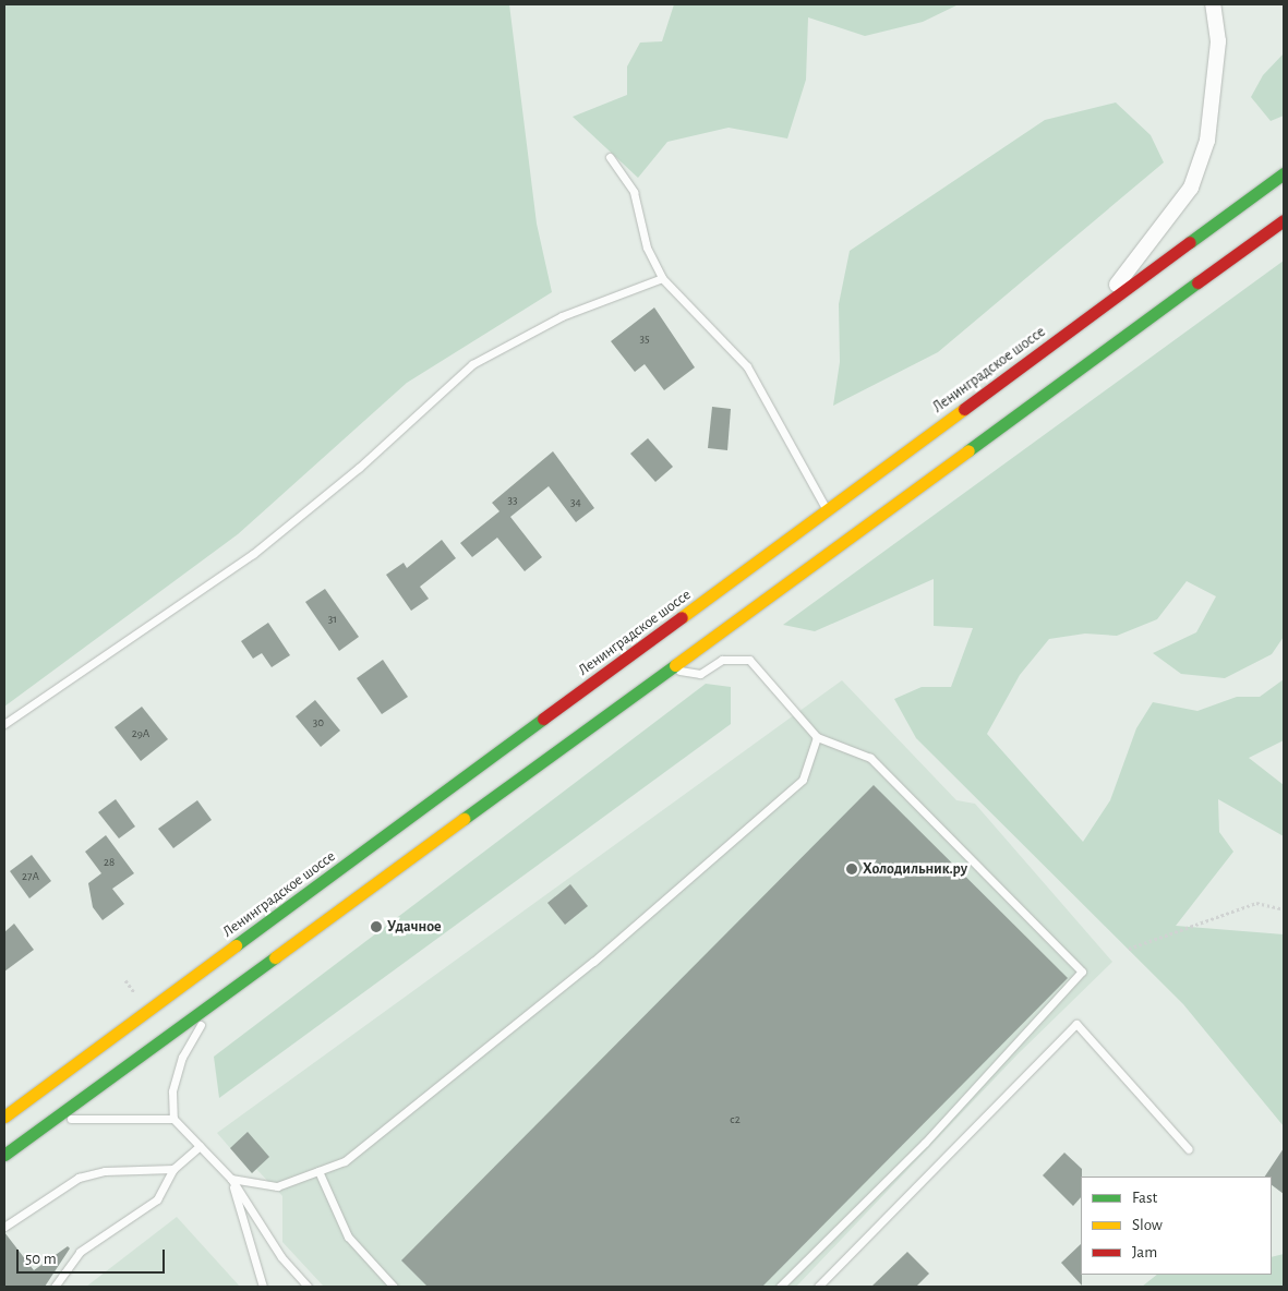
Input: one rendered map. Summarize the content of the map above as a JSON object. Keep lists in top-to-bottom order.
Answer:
{
  "streets": {
    "highway": ["Ленинградское шоссе"]
  },
  "places": ["Холодильник.ру", "Удачное"],
  "house_numbers": [
    "35",
    "33",
    "34",
    "31",
    "30",
    "29А",
    "28",
    "27А",
    "с2"
  ],
  "legend": ["Fast", "Slow", "Jam"],
  "scale_bar": "50 m"
}
